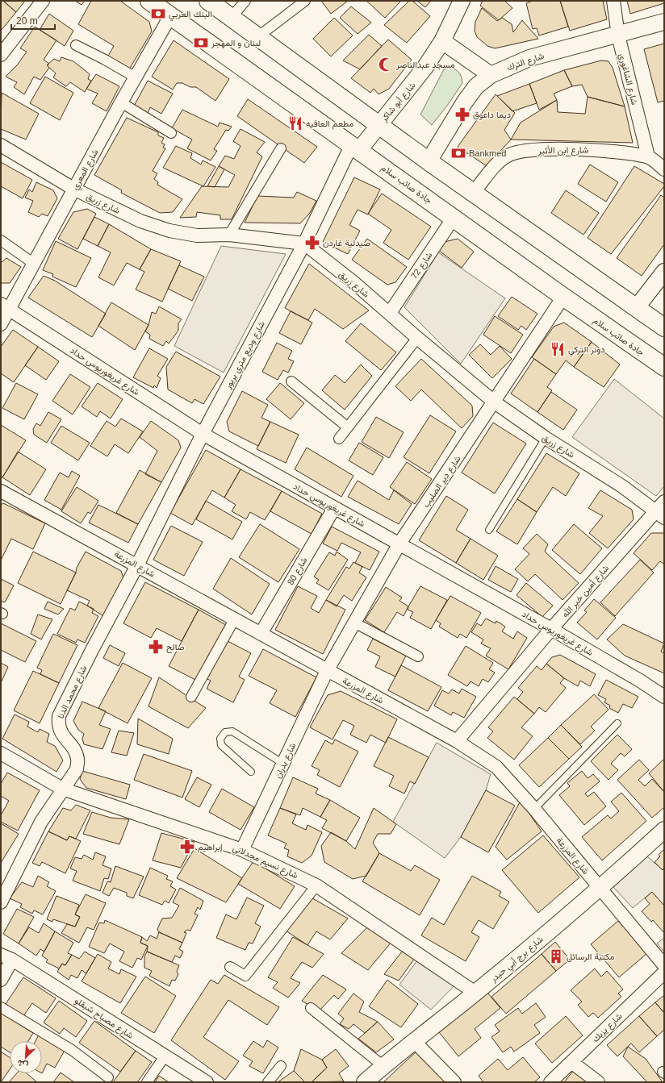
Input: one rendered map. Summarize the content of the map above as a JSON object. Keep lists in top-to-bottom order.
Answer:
{
  "streets": {
    "highway": ["جادة صائب سلام"],
    "street": [
      "شارع الترك",
      "شارع الشاغوري",
      "شارع أبو شاكر",
      "شارع ابن الأثير",
      "شارع المعري",
      "شارع زريق",
      "شارع 72",
      "شارع وديع متري بربور",
      "شارع غريغوريوس حداد",
      "شارع دير الصليب",
      "شارع المزرعة",
      "شارع 80",
      "شارع أمين خير الله",
      "شارع محمد الدنا",
      "شارع بدران",
      "شارع نسيم مجدلاني",
      "شارع برج أبي حيدر",
      "شارع مصباح شبقلو",
      "شارع يزبك"
    ]
  },
  "crossings": [
    ["شارع الترك", "شارع الشاغوري"],
    ["شارع الشاغوري", "شارع ابن الأثير"],
    ["شارع أبو شاكر", "جادة صائب سلام"],
    ["شارع أبو شاكر", "شارع وديع متري بربور"],
    ["شارع المعري", "جادة صائب سلام"],
    ["شارع المعري", "شارع زريق"],
    ["شارع المعري", "شارع غريغوريوس حداد"],
    ["جادة صائب سلام", "شارع 72"],
    ["جادة صائب سلام", "شارع وديع متري بربور"],
    ["جادة صائب سلام", "شارع دير الصليب"],
    ["شارع زريق", "شارع 72"],
    ["شارع زريق", "شارع وديع متري بربور"],
    ["شارع زريق", "شارع دير الصليب"],
    ["شارع زريق", "شارع أمين خير الله"],
    ["شارع وديع متري بربور", "شارع غريغوريوس حداد"],
    ["شارع وديع متري بربور", "شارع المزرعة"],
    ["شارع وديع متري بربور", "شارع محمد الدنا"],
    ["شارع غريغوريوس حداد", "شارع دير الصليب"],
    ["شارع غريغوريوس حداد", "شارع 80"],
    ["شارع غريغوريوس حداد", "شارع أمين خير الله"],
    ["شارع دير الصليب", "شارع المزرعة"],
    ["شارع دير الصليب", "شارع بدران"],
    ["شارع المزرعة", "شارع 80"],
    ["شارع المزرعة", "شارع أمين خير الله"],
    ["شارع المزرعة", "شارع محمد الدنا"],
    ["شارع المزرعة", "شارع بدران"],
    ["شارع المزرعة", "شارع برج أبي حيدر"],
    ["شارع محمد الدنا", "شارع نسيم مجدلاني"],
    ["شارع بدران", "شارع نسيم مجدلاني"],
    ["شارع نسيم مجدلاني", "شارع برج أبي حيدر"]
  ],
  "places": {
    "bank": ["البنك العربي", "لبنان و المهجر", "Bankmed"],
    "mosque": ["مسجد عبدالناصر"],
    "pharmacy": [
      "ديما داعوق",
      "صيدلية غاردن",
      "صالح",
      "إبراهيم"
    ],
    "restaurant": ["مطعم العافيه", "دونر التركي"],
    "building": ["مكتبة الرسائل"]
  },
  "scale_bar": "20 m",
  "north": "bottom left"
}
